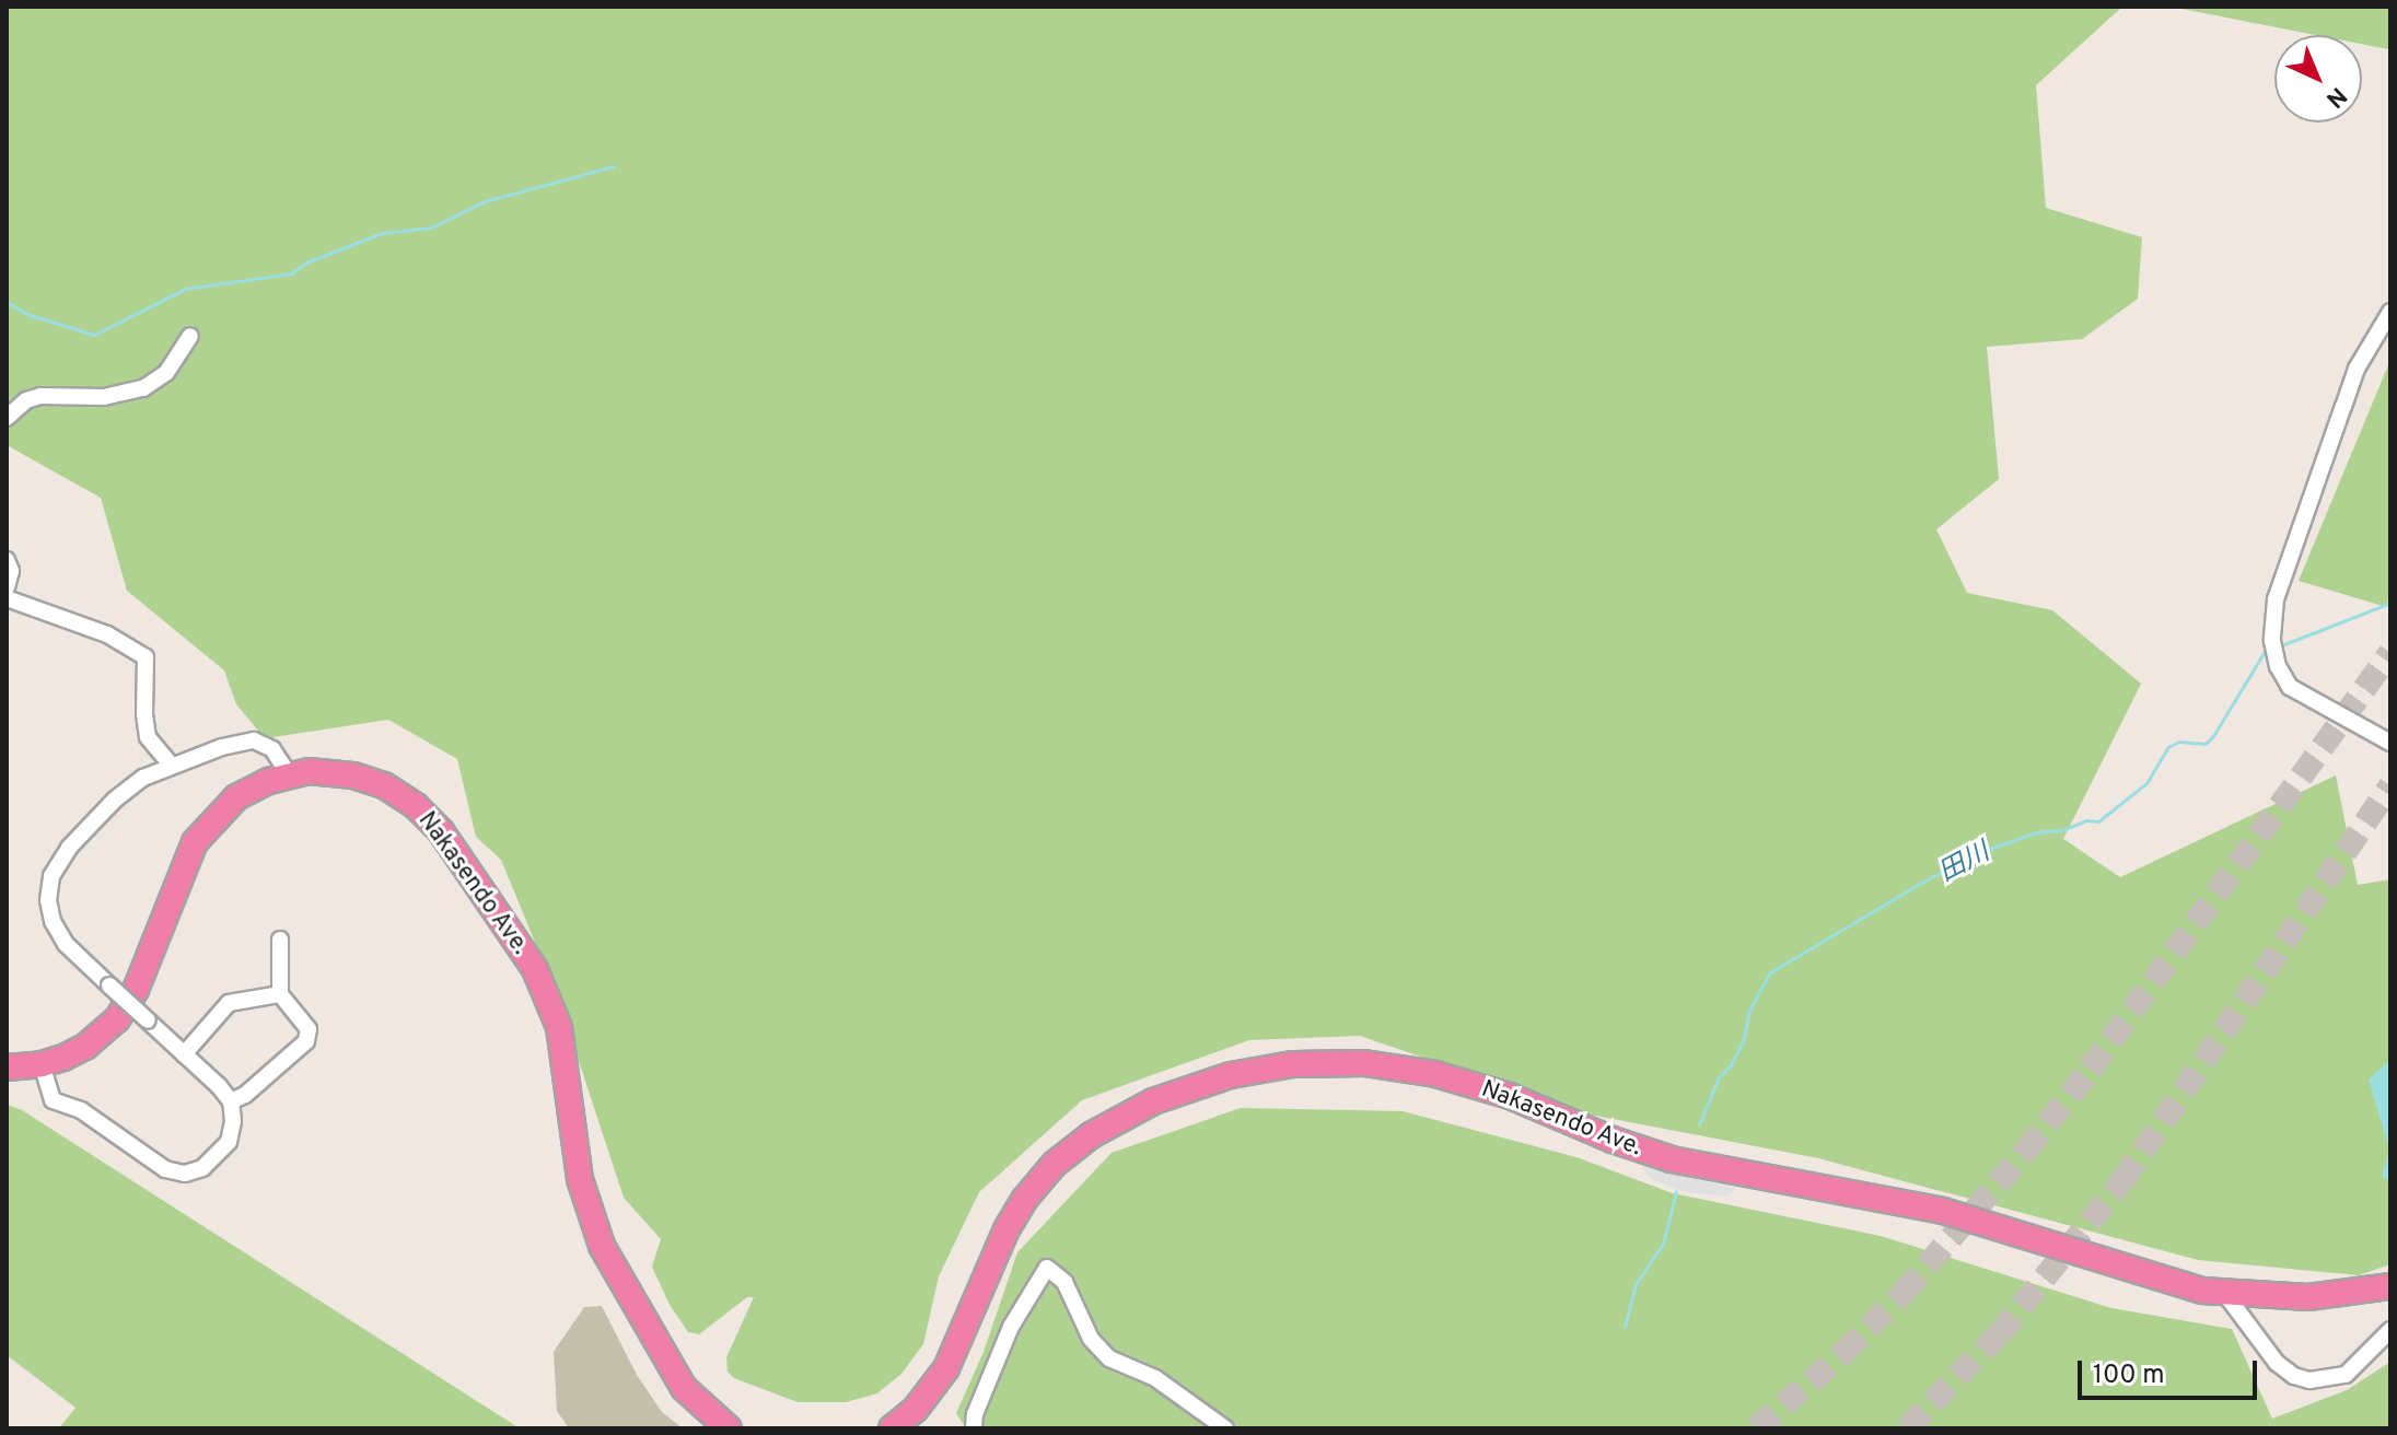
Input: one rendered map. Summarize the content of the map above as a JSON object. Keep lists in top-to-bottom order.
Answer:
{
  "streets": {
    "highway": ["Nakasendo Ave."]
  },
  "water": ["田川"],
  "scale_bar": "100 m",
  "north": "bottom right"
}
